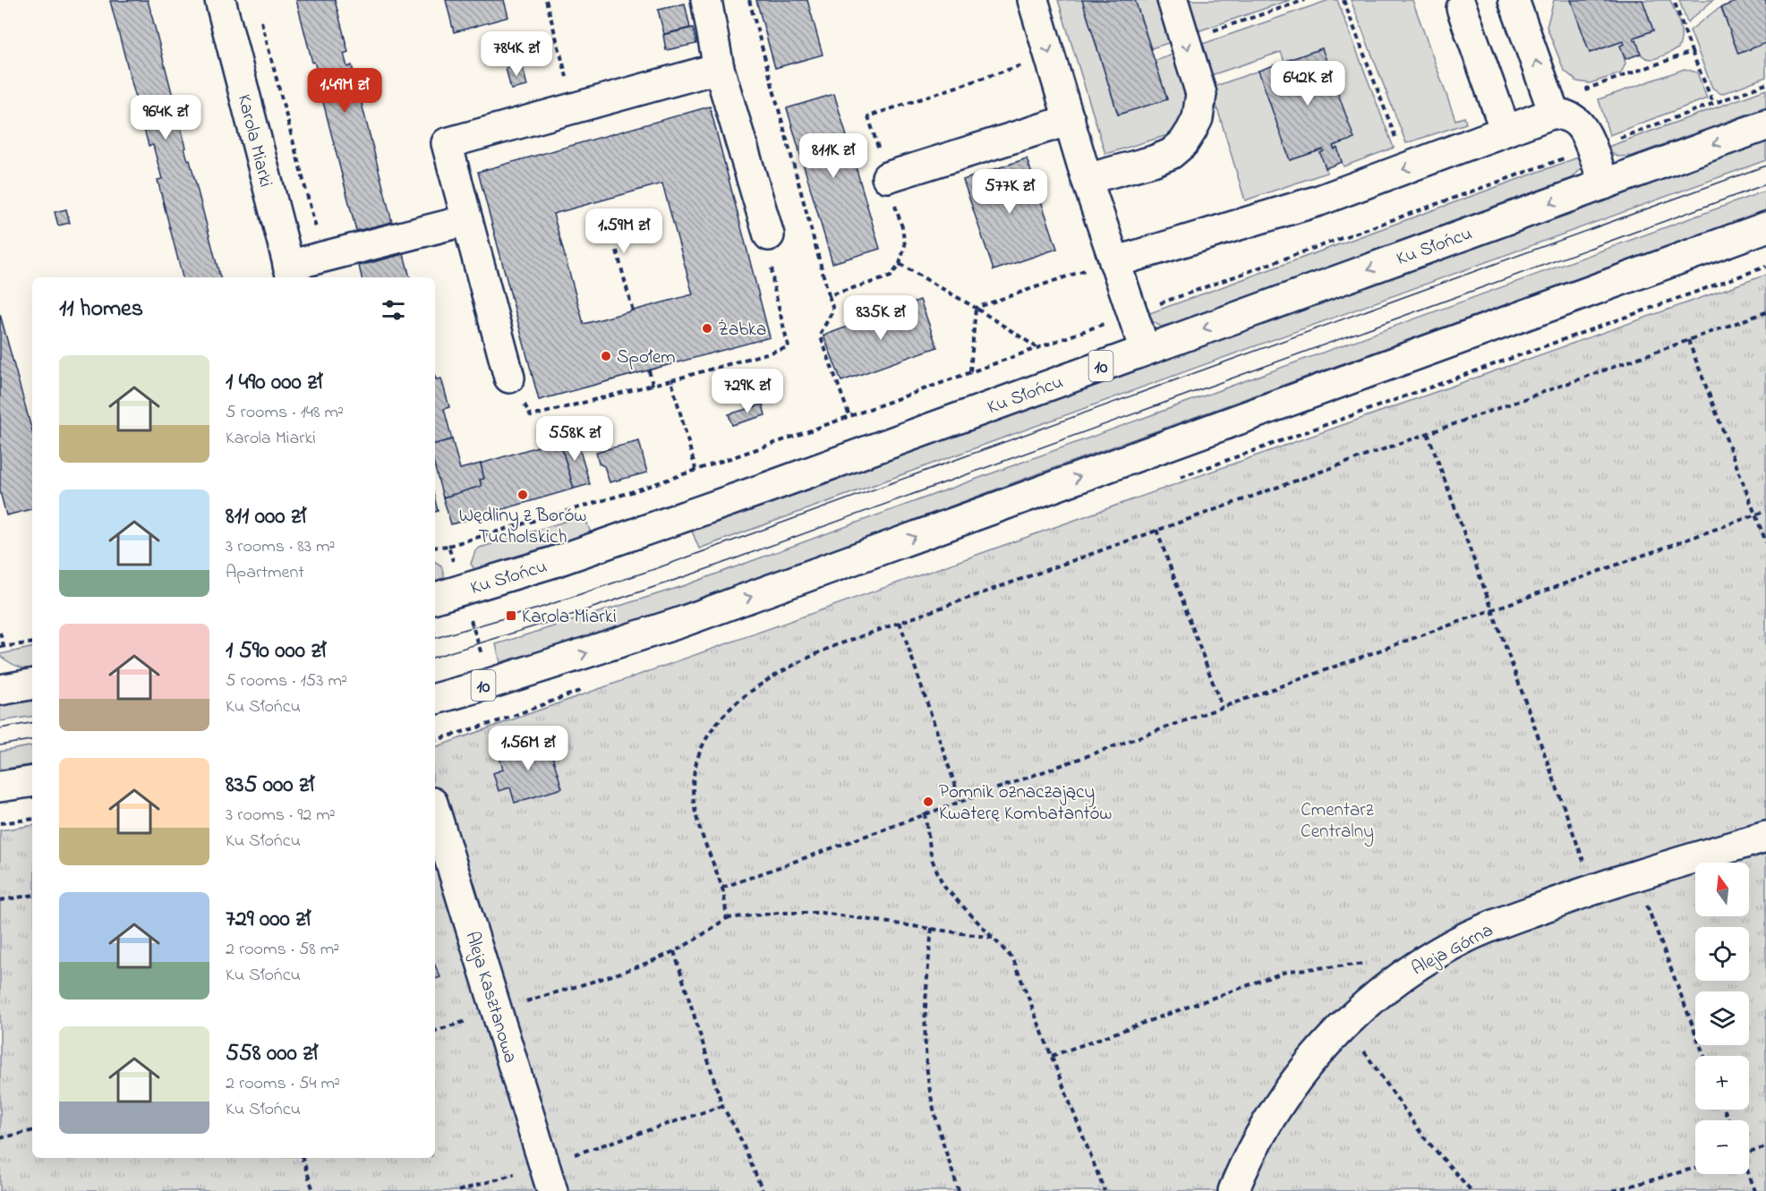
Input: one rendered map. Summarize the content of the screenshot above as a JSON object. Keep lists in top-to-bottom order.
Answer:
{
  "streets": {
    "street": [
      "Karola Miarki",
      "Ku Słońcu",
      "10",
      "Aleja Górna",
      "Aleja Kasztanowa"
    ]
  },
  "parks": ["Cmentarz Centralny"],
  "places": {
    "other": [
      "Żabka",
      "Społem",
      "Wędliny z Borów Tucholskich",
      "Pomnik oznaczający Kwaterę Kombatantów"
    ],
    "transit": ["Karola Miarki"]
  },
  "north": "top",
  "page": {
    "price": [
      "784K zł",
      "642K zł",
      "1.49M zł",
      "964K zł",
      "811K zł",
      "577K zł",
      "1.59M zł",
      "835K zł",
      "729K zł",
      "558K zł",
      "1.56M zł"
    ],
    "heading": "11 homes",
    "list": [
      {
        "name": "1 490 000 zł",
        "note": "5 rooms · 148 m² · Karola Miarki"
      },
      {
        "name": "811 000 zł",
        "note": "3 rooms · 83 m² · Apartment"
      },
      {
        "name": "1 590 000 zł",
        "note": "5 rooms · 153 m² · Ku Słońcu"
      },
      {
        "name": "835 000 zł",
        "note": "3 rooms · 92 m² · Ku Słońcu"
      },
      {
        "name": "729 000 zł",
        "note": "2 rooms · 58 m² · Ku Słońcu"
      },
      {
        "name": "558 000 zł",
        "note": "2 rooms · 54 m² · Ku Słońcu"
      }
    ],
    "map_buttons": ["+", "−"]
  }
}
